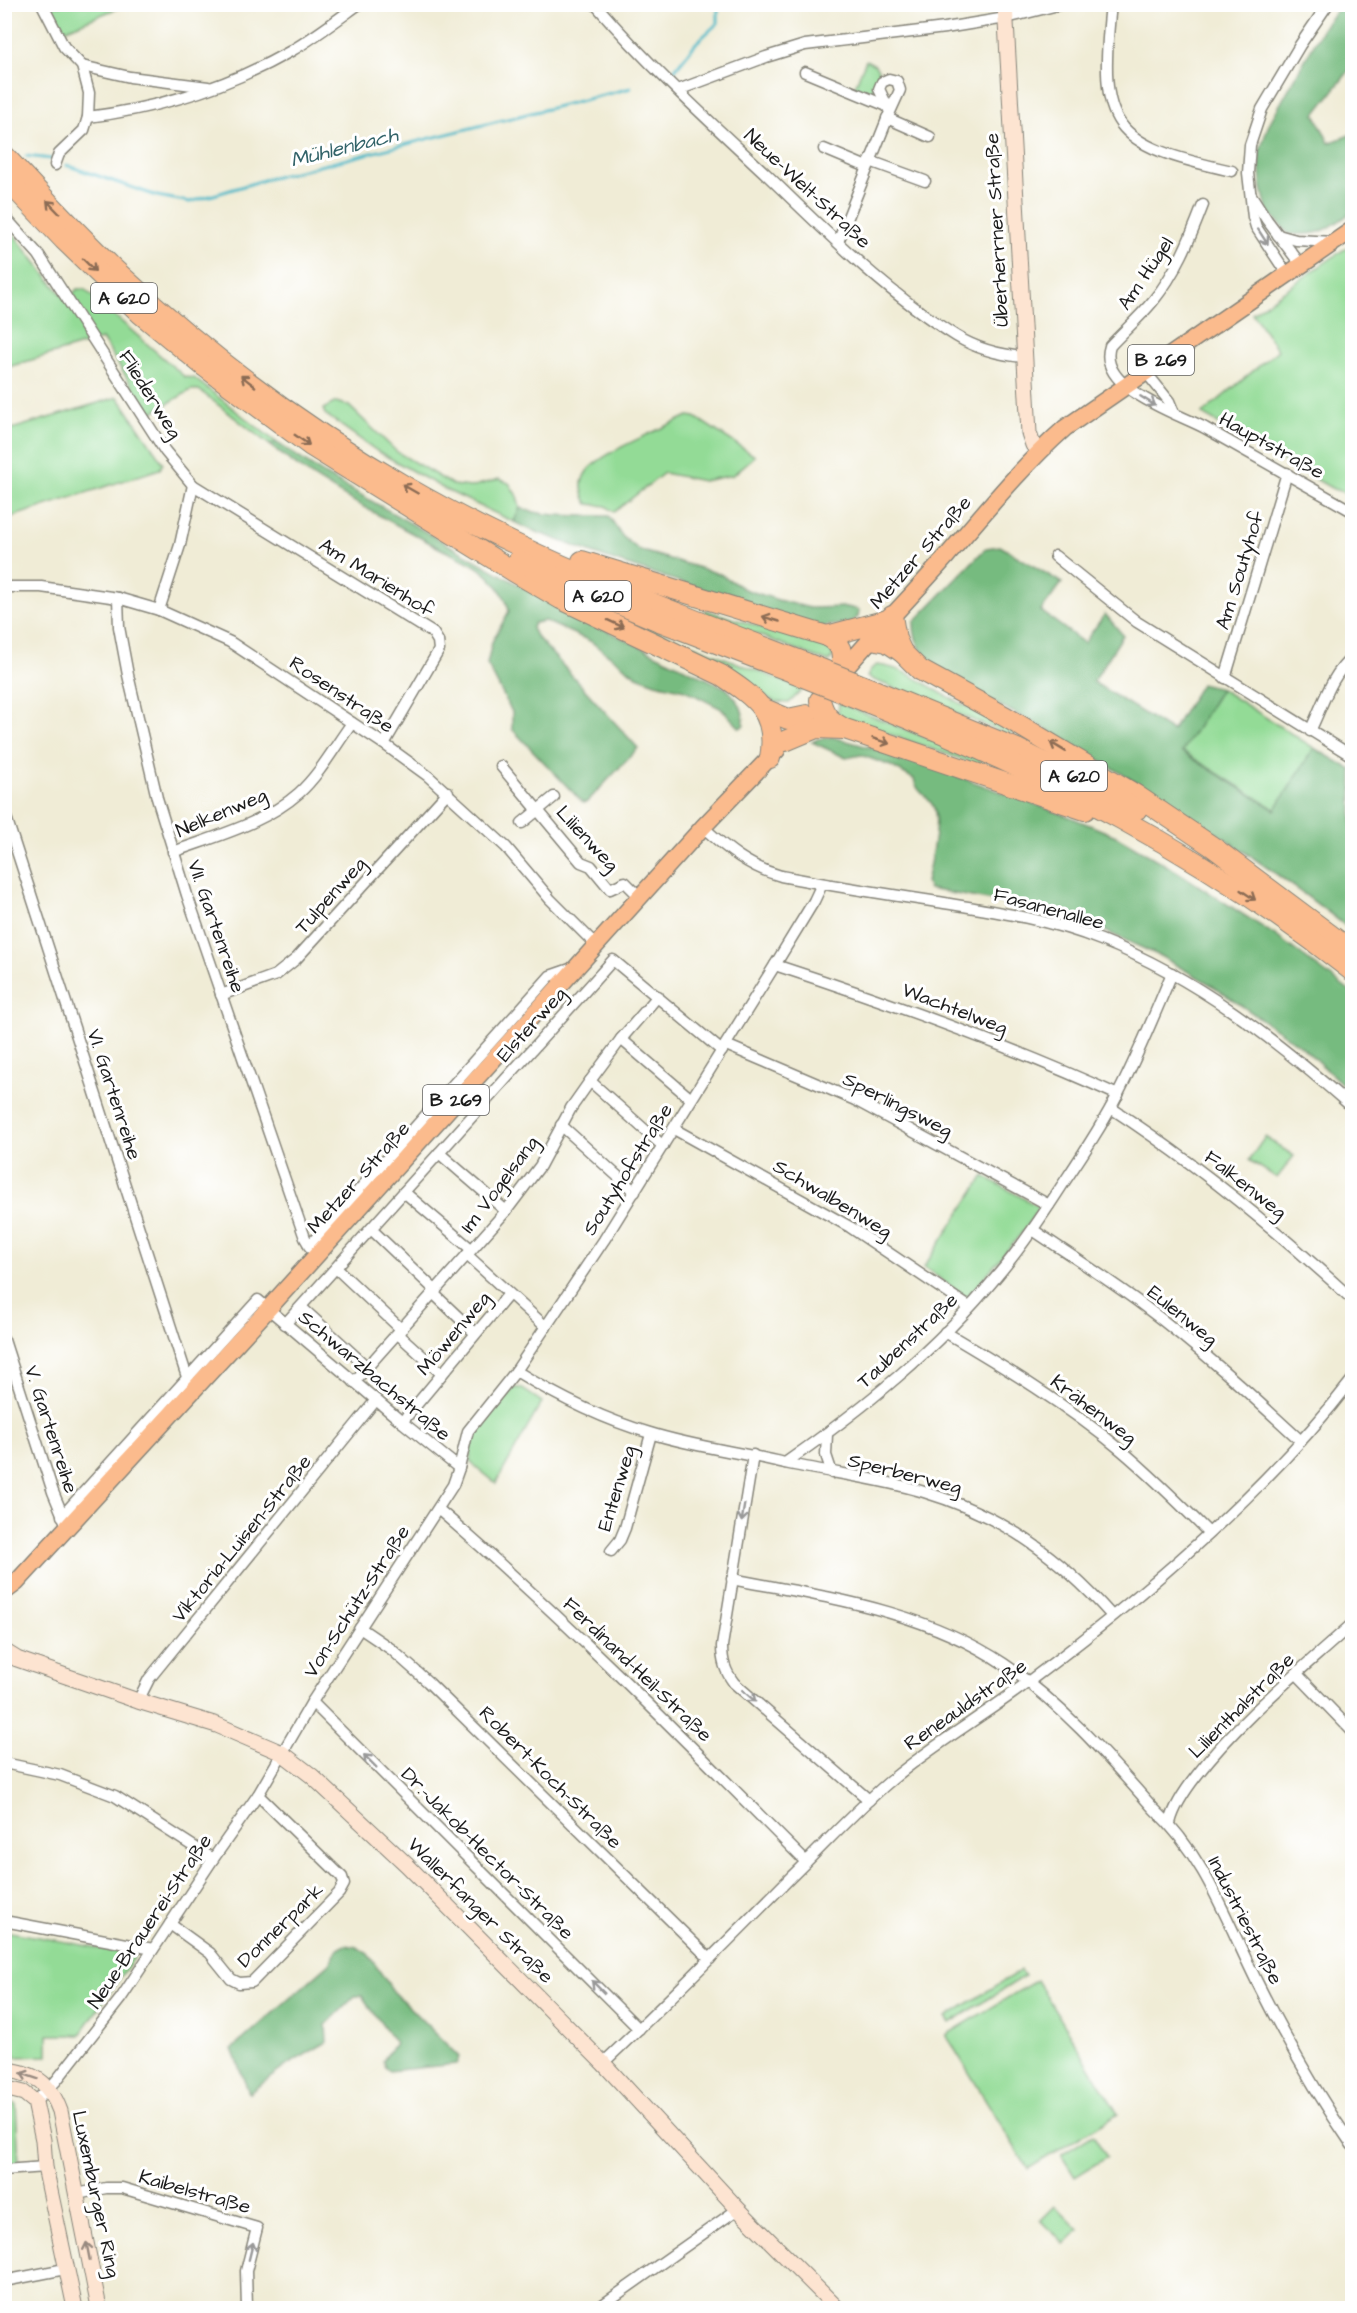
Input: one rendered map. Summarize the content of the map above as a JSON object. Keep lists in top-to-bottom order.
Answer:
{
  "streets": {
    "highway": ["A 620"],
    "main road": [
      "Überherrner Straße",
      "B 269",
      "Metzer Straße",
      "Wallerfanger Straße",
      "Luxemburger Ring"
    ],
    "street": [
      "Neue-Welt-Straße",
      "Am Hügel",
      "Fliederweg",
      "Hauptstraße",
      "Am Soutyhof",
      "Am Marienhof",
      "Rosenstraße",
      "Nelkenweg",
      "Lilienweg",
      "Tulpenweg",
      "Fasanenallee",
      "VII. Gartenreihe",
      "Wachtelweg",
      "Elsterweg",
      "VI. Gartenreihe",
      "Sperlingsweg",
      "Soutyhofstraße",
      "Im Vogelsang",
      "Falkenweg",
      "Schwalbenweg",
      "Eulenweg",
      "Möwenweg",
      "Taubenstraße",
      "Schwarzbachstraße",
      "Krähenweg",
      "V. Gartenreihe",
      "Sperberweg",
      "Entenweg",
      "Viktoria-Luisen-Straße",
      "Von-Schütz-Straße",
      "Ferdinand-Heil-Straße",
      "Reneauldstraße",
      "Lilienthalstraße",
      "Robert-Koch-Straße",
      "Dr.-Jakob-Hector-Straße",
      "Industriestraße",
      "Neue-Brauerei-Straße",
      "Donnerpark",
      "Kaibelstraße"
    ]
  },
  "crossings": [
    ["Neue-Welt-Straße", "Überherrner Straße"],
    ["Überherrner Straße", "Metzer Straße"],
    ["Am Hügel", "Hauptstraße"],
    ["Am Hügel", "Metzer Straße"],
    ["Fliederweg", "Am Marienhof"],
    ["Hauptstraße", "Metzer Straße"],
    ["Hauptstraße", "Am Soutyhof"],
    ["Metzer Straße", "Rosenstraße"],
    ["Metzer Straße", "Lilienweg"],
    ["Metzer Straße", "Fasanenallee"],
    ["Metzer Straße", "VII. Gartenreihe"],
    ["Metzer Straße", "VI. Gartenreihe"],
    ["Metzer Straße", "Schwarzbachstraße"],
    ["Metzer Straße", "V. Gartenreihe"],
    ["Am Marienhof", "Rosenstraße"],
    ["Rosenstraße", "Nelkenweg"],
    ["Rosenstraße", "Tulpenweg"],
    ["Rosenstraße", "VII. Gartenreihe"],
    ["Nelkenweg", "VII. Gartenreihe"],
    ["Tulpenweg", "VII. Gartenreihe"],
    ["Fasanenallee", "Soutyhofstraße"],
    ["Fasanenallee", "Taubenstraße"],
    ["Wachtelweg", "Soutyhofstraße"],
    ["Wachtelweg", "Taubenstraße"],
    ["Elsterweg", "Sperlingsweg"],
    ["Elsterweg", "Soutyhofstraße"],
    ["Elsterweg", "Im Vogelsang"],
    ["Elsterweg", "Schwarzbachstraße"],
    ["Sperlingsweg", "Soutyhofstraße"],
    ["Sperlingsweg", "Taubenstraße"],
    ["Soutyhofstraße", "Schwalbenweg"],
    ["Soutyhofstraße", "Schwarzbachstraße"],
    ["Soutyhofstraße", "Von-Schütz-Straße"],
    ["Im Vogelsang", "Schwarzbachstraße"],
    ["Falkenweg", "Taubenstraße"],
    ["Schwalbenweg", "Taubenstraße"],
    ["Eulenweg", "Taubenstraße"],
    ["Eulenweg", "Reneauldstraße"],
    ["Möwenweg", "Schwarzbachstraße"],
    ["Taubenstraße", "Krähenweg"],
    ["Taubenstraße", "Sperberweg"],
    ["Schwarzbachstraße", "Viktoria-Luisen-Straße"],
    ["Schwarzbachstraße", "Von-Schütz-Straße"],
    ["Krähenweg", "Reneauldstraße"],
    ["Sperberweg", "Reneauldstraße"],
    ["Viktoria-Luisen-Straße", "Wallerfanger Straße"],
    ["Von-Schütz-Straße", "Ferdinand-Heil-Straße"],
    ["Von-Schütz-Straße", "Robert-Koch-Straße"],
    ["Von-Schütz-Straße", "Dr.-Jakob-Hector-Straße"],
    ["Von-Schütz-Straße", "Wallerfanger Straße"],
    ["Von-Schütz-Straße", "Neue-Brauerei-Straße"],
    ["Ferdinand-Heil-Straße", "Reneauldstraße"],
    ["Reneauldstraße", "Robert-Koch-Straße"],
    ["Reneauldstraße", "Dr.-Jakob-Hector-Straße"],
    ["Reneauldstraße", "Wallerfanger Straße"],
    ["Reneauldstraße", "Industriestraße"],
    ["Lilienthalstraße", "Industriestraße"],
    ["Wallerfanger Straße", "Neue-Brauerei-Straße"],
    ["Neue-Brauerei-Straße", "Donnerpark"],
    ["Neue-Brauerei-Straße", "Luxemburger Ring"],
    ["Kaibelstraße", "Luxemburger Ring"]
  ],
  "one_way": ["Dr.-Jakob-Hector-Straße"],
  "water": ["Mühlenbach"]
}
